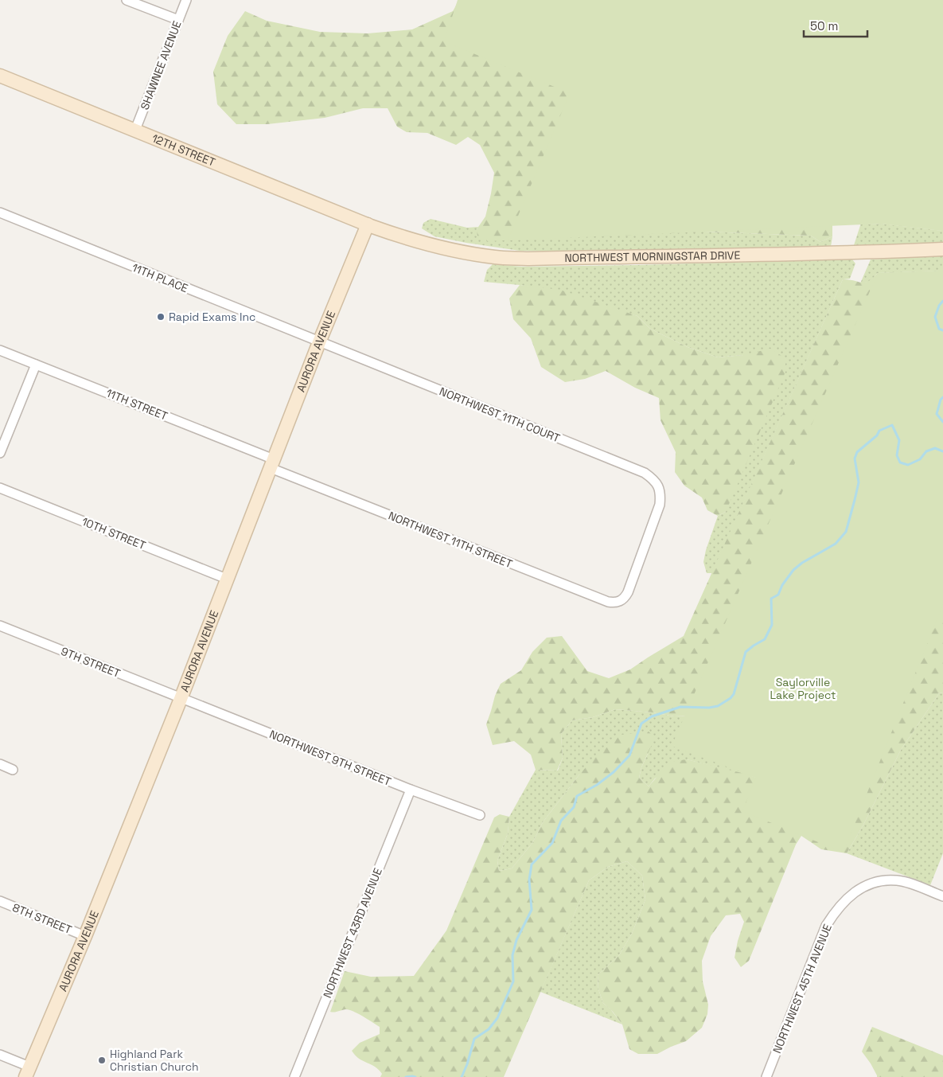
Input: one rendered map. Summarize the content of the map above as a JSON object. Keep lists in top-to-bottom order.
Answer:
{
  "streets": {
    "main road": ["12TH STREET", "NORTHWEST MORNINGSTAR DRIVE", "AURORA AVENUE"],
    "street": [
      "SHAWNEE AVENUE",
      "11TH PLACE",
      "11TH STREET",
      "NORTHWEST 11TH COURT",
      "10TH STREET",
      "NORTHWEST 11TH STREET",
      "9TH STREET",
      "NORTHWEST 9TH STREET",
      "8TH STREET",
      "NORTHWEST 43RD AVENUE",
      "NORTHWEST 45TH AVENUE"
    ]
  },
  "crossings": [
    ["SHAWNEE AVENUE", "12TH STREET"],
    ["12TH STREET", "NORTHWEST MORNINGSTAR DRIVE"],
    ["12TH STREET", "AURORA AVENUE"],
    ["NORTHWEST MORNINGSTAR DRIVE", "AURORA AVENUE"],
    ["11TH PLACE", "AURORA AVENUE"],
    ["11TH PLACE", "NORTHWEST 11TH COURT"],
    ["AURORA AVENUE", "11TH STREET"],
    ["AURORA AVENUE", "NORTHWEST 11TH COURT"],
    ["AURORA AVENUE", "10TH STREET"],
    ["AURORA AVENUE", "NORTHWEST 11TH STREET"],
    ["AURORA AVENUE", "9TH STREET"],
    ["AURORA AVENUE", "NORTHWEST 9TH STREET"],
    ["AURORA AVENUE", "8TH STREET"],
    ["11TH STREET", "NORTHWEST 11TH STREET"],
    ["NORTHWEST 11TH COURT", "NORTHWEST 11TH STREET"],
    ["9TH STREET", "NORTHWEST 9TH STREET"],
    ["NORTHWEST 9TH STREET", "NORTHWEST 43RD AVENUE"]
  ],
  "parks": ["Saylorville Lake Project"],
  "places": ["Rapid Exams Inc", "Highland Park Christian Church"],
  "scale_bar": "50 m"
}
